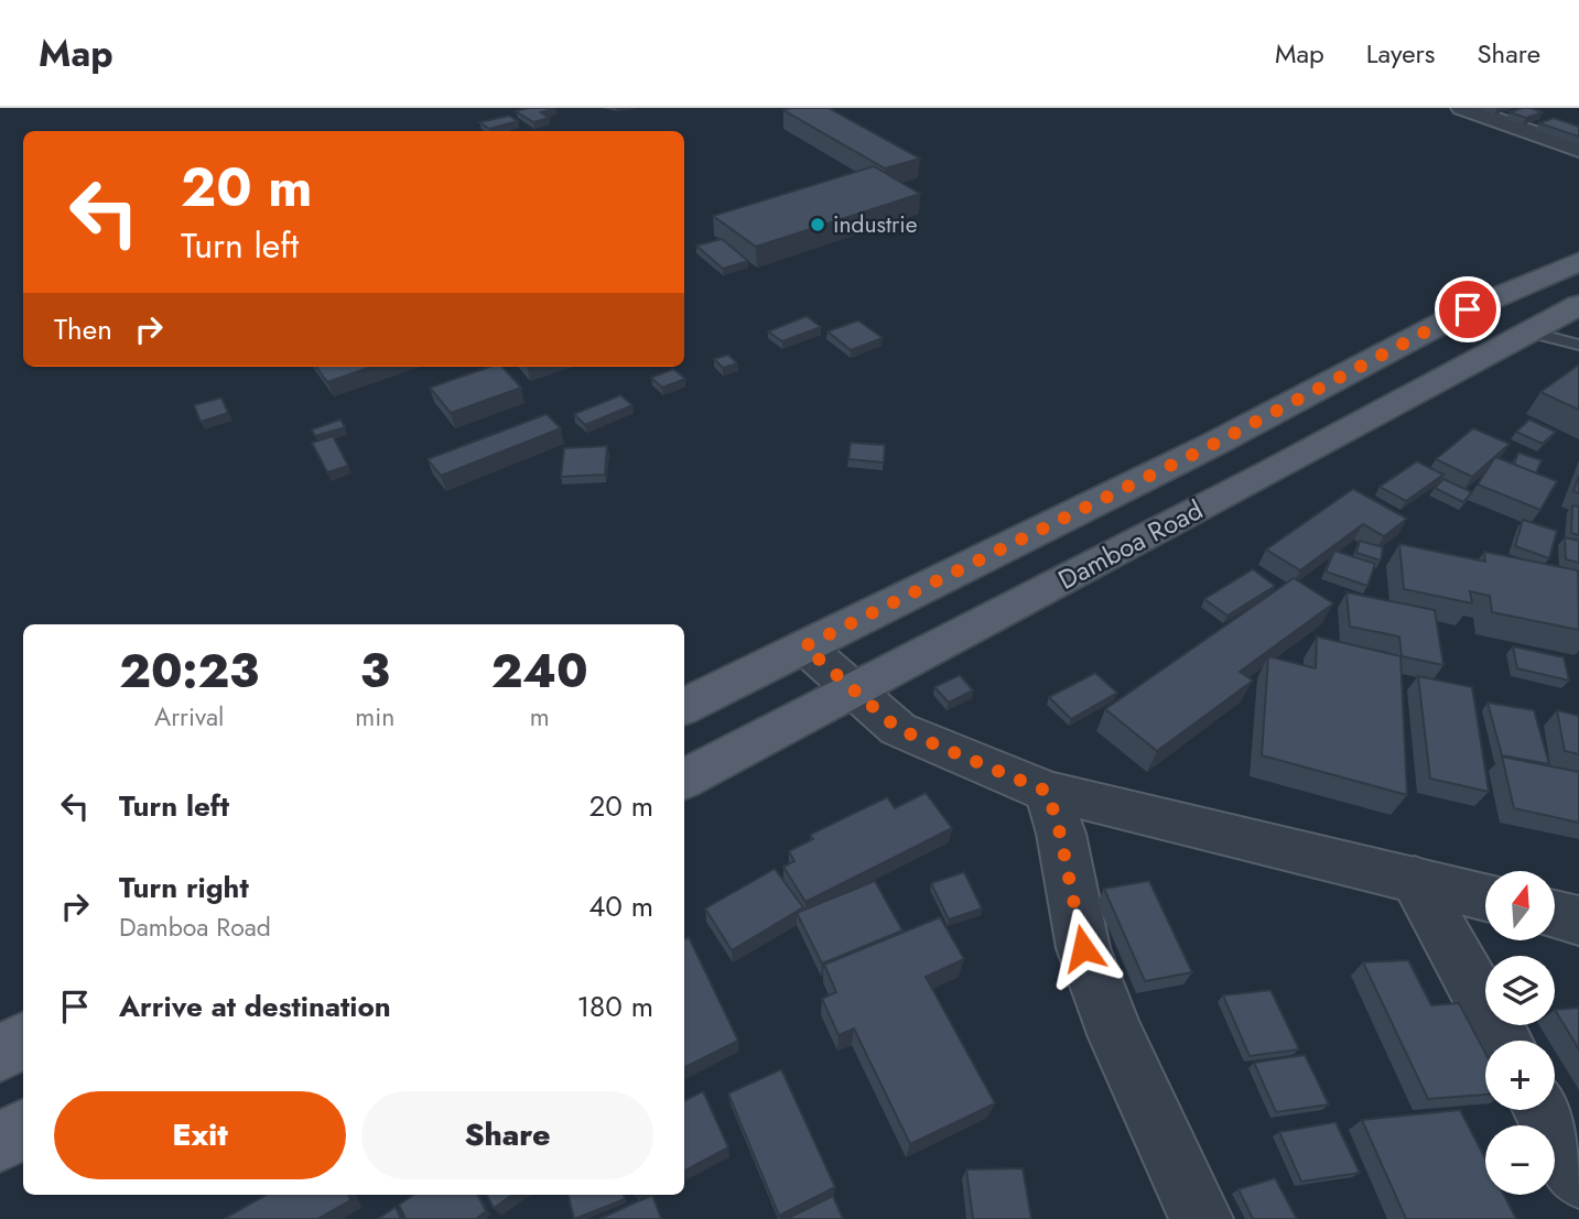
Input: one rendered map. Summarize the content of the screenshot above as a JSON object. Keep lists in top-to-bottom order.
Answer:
{
  "streets": {
    "main road": ["Damboa Road"]
  },
  "places": ["industrie"],
  "north": "top",
  "page": {
    "header": "Map",
    "nav": ["Map", "Layers", "Share"],
    "turn": ["20 m", "Turn left"],
    "then": "Then",
    "eta": [
      "20:23",
      "Arrival",
      "3",
      "min",
      "240",
      "m"
    ],
    "list": [
      {
        "name": "Turn left",
        "value": "20 m"
      },
      {
        "name": "Turn right",
        "note": "Damboa Road",
        "value": "40 m"
      },
      {
        "name": "Arrive at destination",
        "value": "180 m"
      }
    ],
    "map_buttons": ["+", "−"],
    "buttons": ["Exit", "Share"]
  }
}
